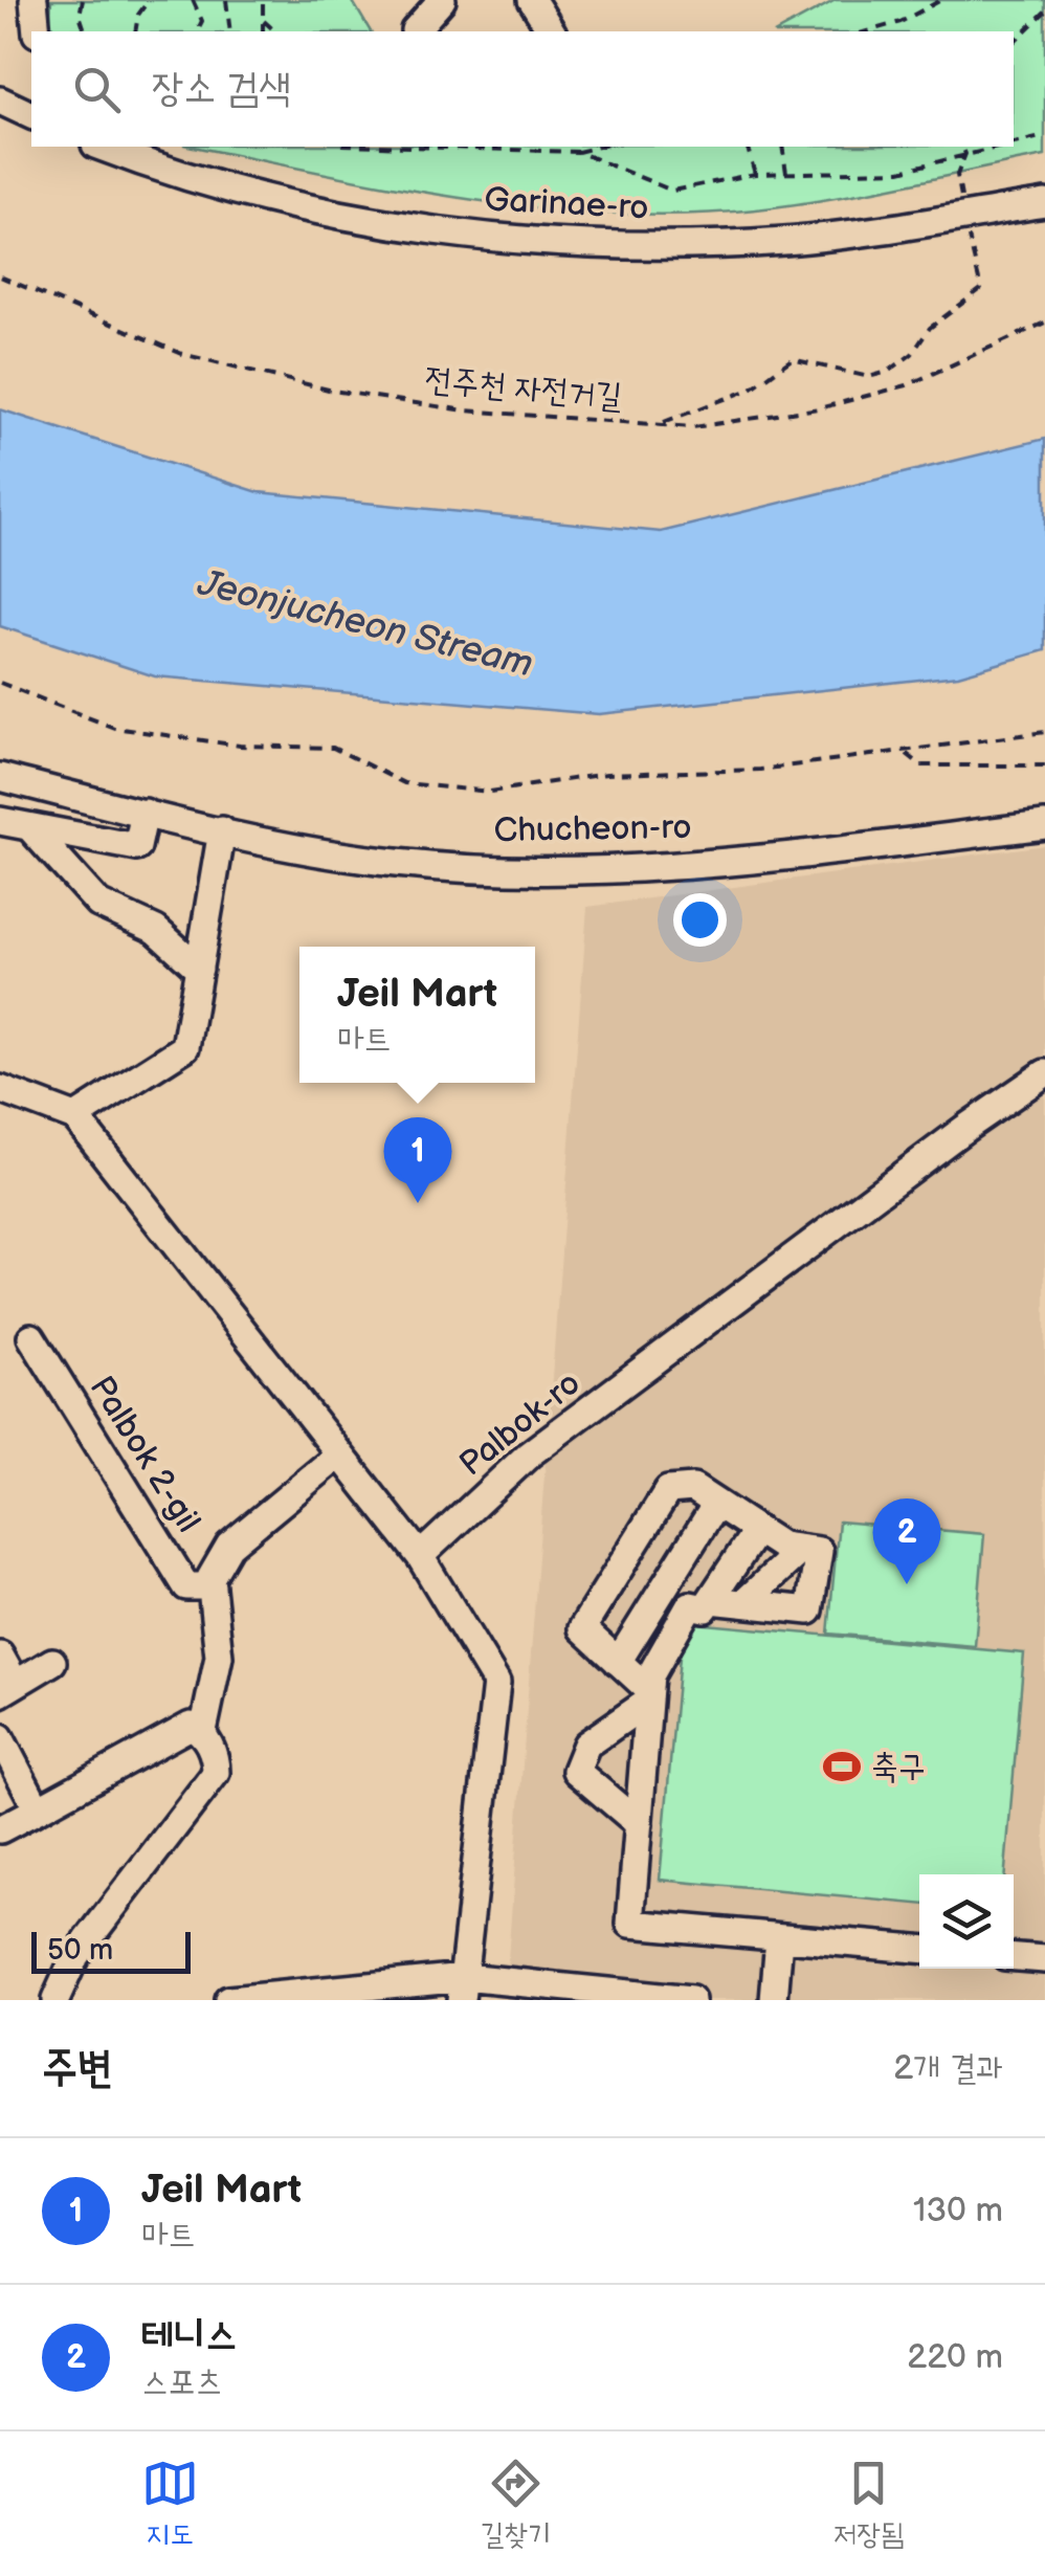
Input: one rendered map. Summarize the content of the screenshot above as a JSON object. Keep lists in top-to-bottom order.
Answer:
{
  "streets": {
    "street": [
      "Garinae-ro",
      "Chucheon-ro",
      "Palbok-ro",
      "Palbok 2-gil"
    ],
    "path": ["전주천 자전거길"]
  },
  "water": ["Jeonjucheon Stream"],
  "places": {
    "sports": ["축구"]
  },
  "scale_bar": "50 m",
  "page": {
    "search": "장소 검색",
    "popup": ["Jeil Mart", "마트"],
    "pins": ["1", "2"],
    "scale": "50 m",
    "heading": ["주변", "2개 결과"],
    "list": [
      {
        "mark": "1",
        "name": "Jeil Mart",
        "note": "마트",
        "value": "130 m"
      },
      {
        "mark": "2",
        "name": "테니스",
        "note": "스포츠",
        "value": "220 m"
      }
    ],
    "nav": ["지도", "길찾기", "저장됨"]
  }
}
